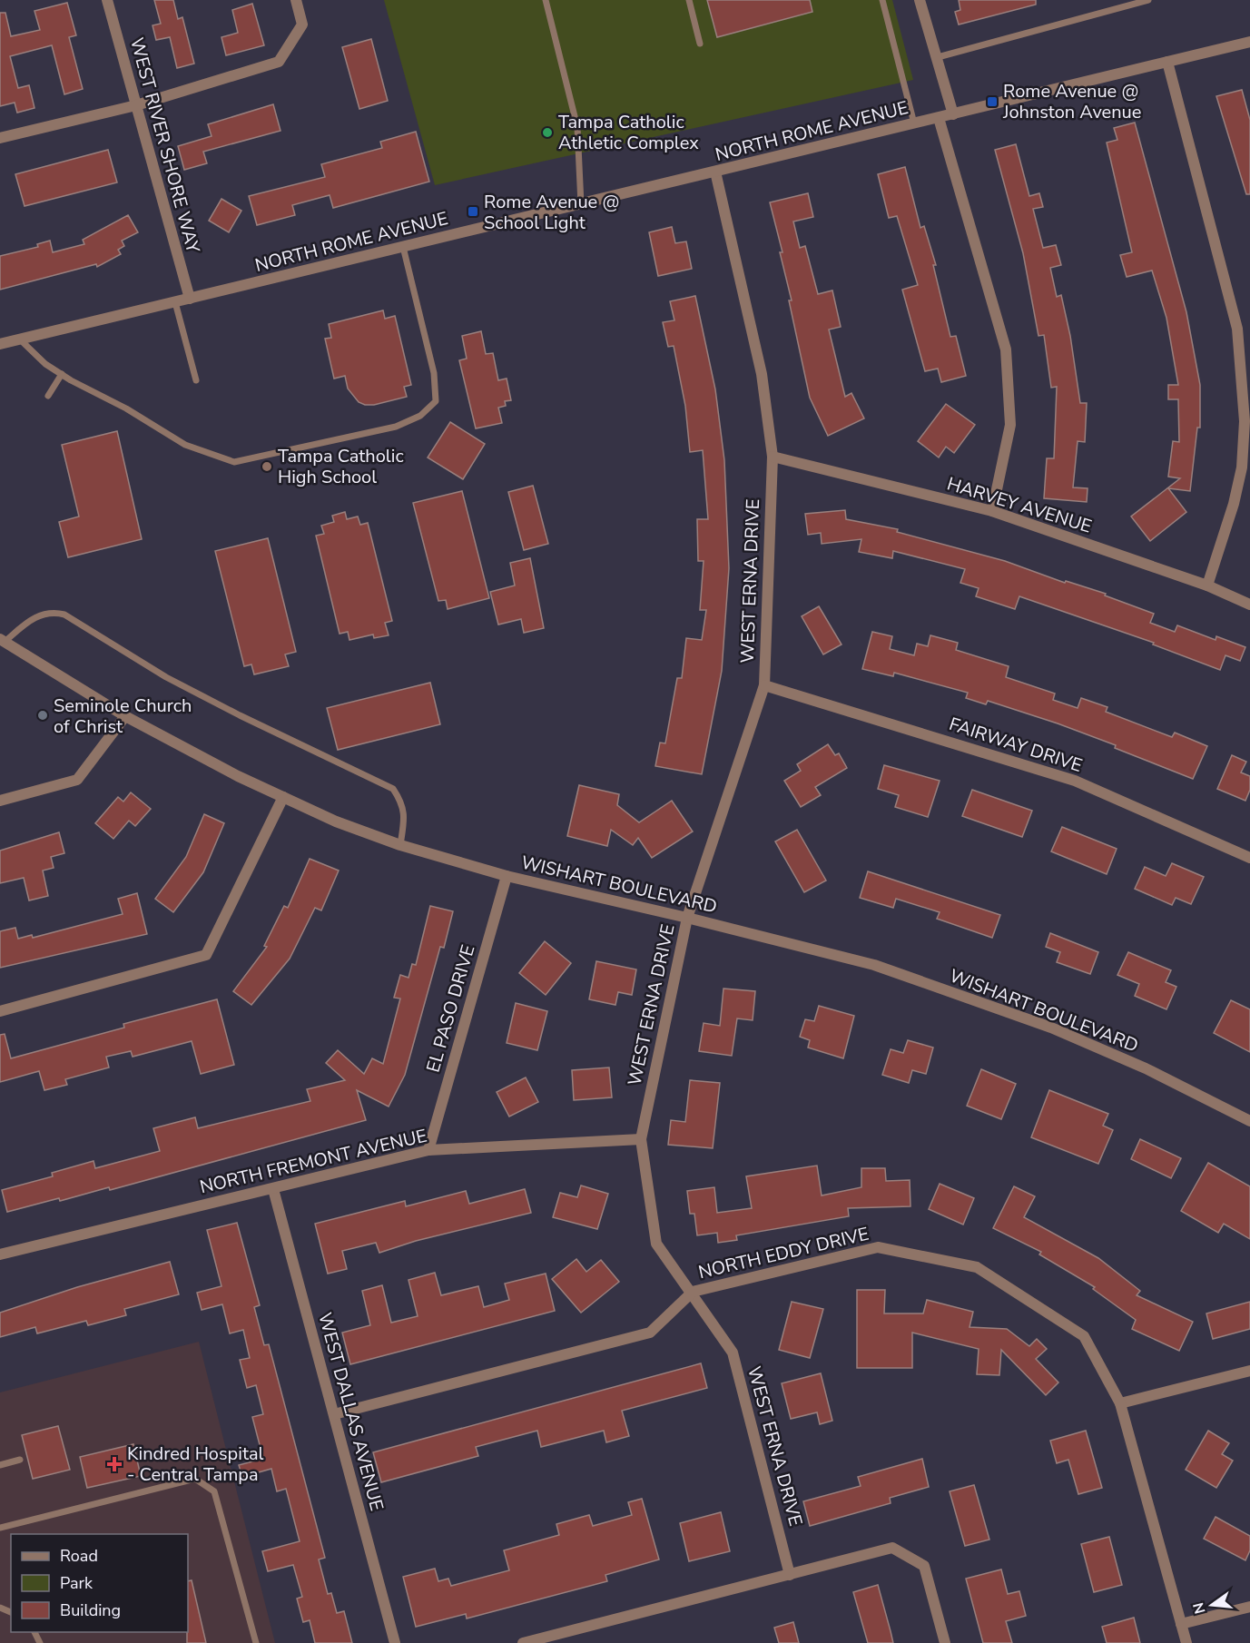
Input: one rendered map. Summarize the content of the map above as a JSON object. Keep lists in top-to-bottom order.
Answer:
{
  "streets": {
    "street": [
      "NORTH ROME AVENUE",
      "WEST RIVER SHORE WAY",
      "HARVEY AVENUE",
      "WEST ERNA DRIVE",
      "FAIRWAY DRIVE",
      "WISHART BOULEVARD",
      "EL PASO DRIVE",
      "NORTH FREMONT AVENUE",
      "NORTH EDDY DRIVE",
      "WEST DALLAS AVENUE"
    ]
  },
  "crossings": [
    ["NORTH ROME AVENUE", "WEST RIVER SHORE WAY"],
    ["NORTH ROME AVENUE", "WEST ERNA DRIVE"],
    ["HARVEY AVENUE", "WEST ERNA DRIVE"],
    ["WEST ERNA DRIVE", "FAIRWAY DRIVE"],
    ["WEST ERNA DRIVE", "WISHART BOULEVARD"],
    ["WEST ERNA DRIVE", "NORTH FREMONT AVENUE"],
    ["WEST ERNA DRIVE", "NORTH EDDY DRIVE"],
    ["WISHART BOULEVARD", "EL PASO DRIVE"],
    ["EL PASO DRIVE", "NORTH FREMONT AVENUE"],
    ["NORTH FREMONT AVENUE", "WEST DALLAS AVENUE"],
    ["NORTH EDDY DRIVE", "WEST DALLAS AVENUE"]
  ],
  "places": {
    "transit": ["Rome Avenue @ Johnston Avenue", "Rome Avenue @ School Light"],
    "other": ["Tampa Catholic Athletic Complex", "Tampa Catholic High School", "Seminole Church of Christ"],
    "health": ["Kindred Hospital - Central Tampa"]
  },
  "legend": ["Road", "Park", "Building"],
  "north": "left"
}
